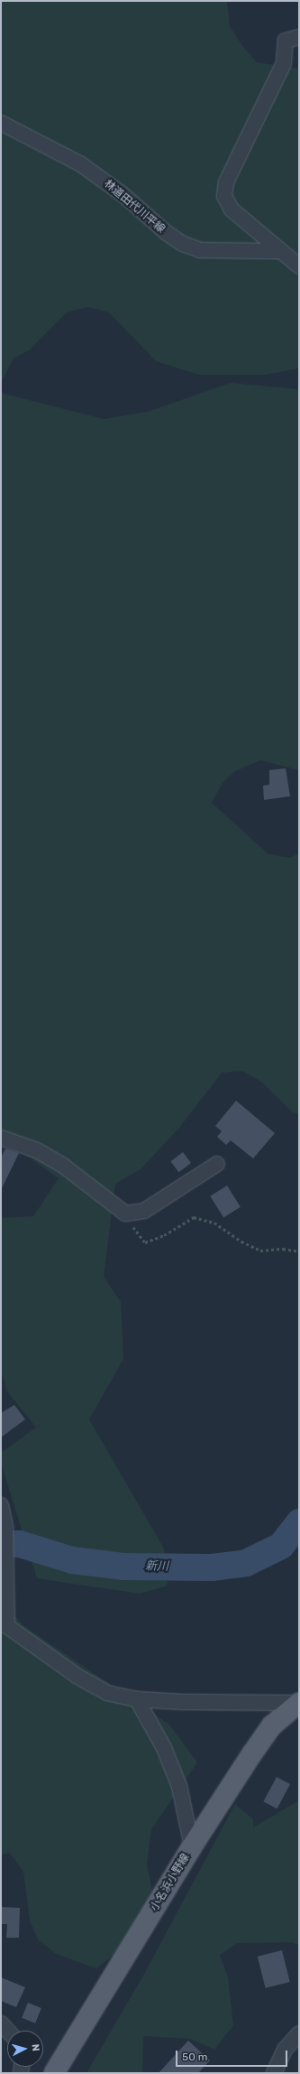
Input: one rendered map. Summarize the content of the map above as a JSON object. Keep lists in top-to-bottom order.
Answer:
{
  "streets": {
    "main road": ["小名浜小野線"],
    "street": ["林道田代川平線"]
  },
  "water": ["新川"],
  "scale_bar": "50 m",
  "north": "right"
}
